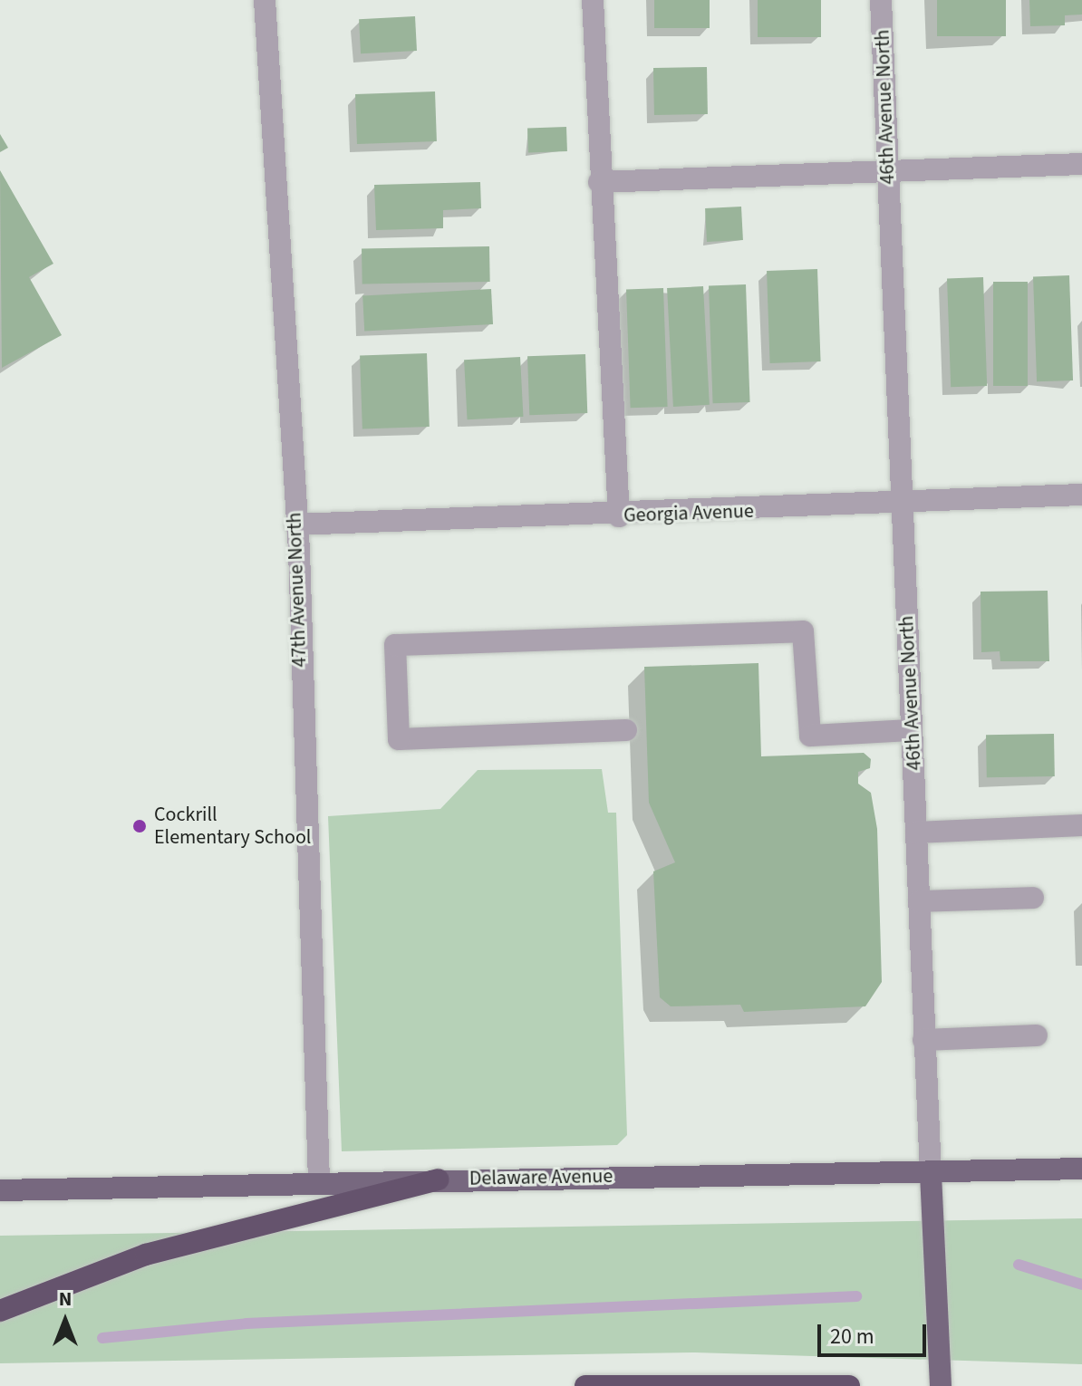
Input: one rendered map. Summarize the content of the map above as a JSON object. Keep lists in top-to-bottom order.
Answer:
{
  "streets": {
    "main road": ["46th Avenue North", "Delaware Avenue"],
    "street": ["Georgia Avenue", "47th Avenue North"]
  },
  "crossings": [
    ["46th Avenue North", "Georgia Avenue"],
    ["46th Avenue North", "Delaware Avenue"],
    ["Georgia Avenue", "47th Avenue North"],
    ["47th Avenue North", "Delaware Avenue"]
  ],
  "places": ["Cockrill Elementary School"],
  "scale_bar": "20 m",
  "north": "top"
}
